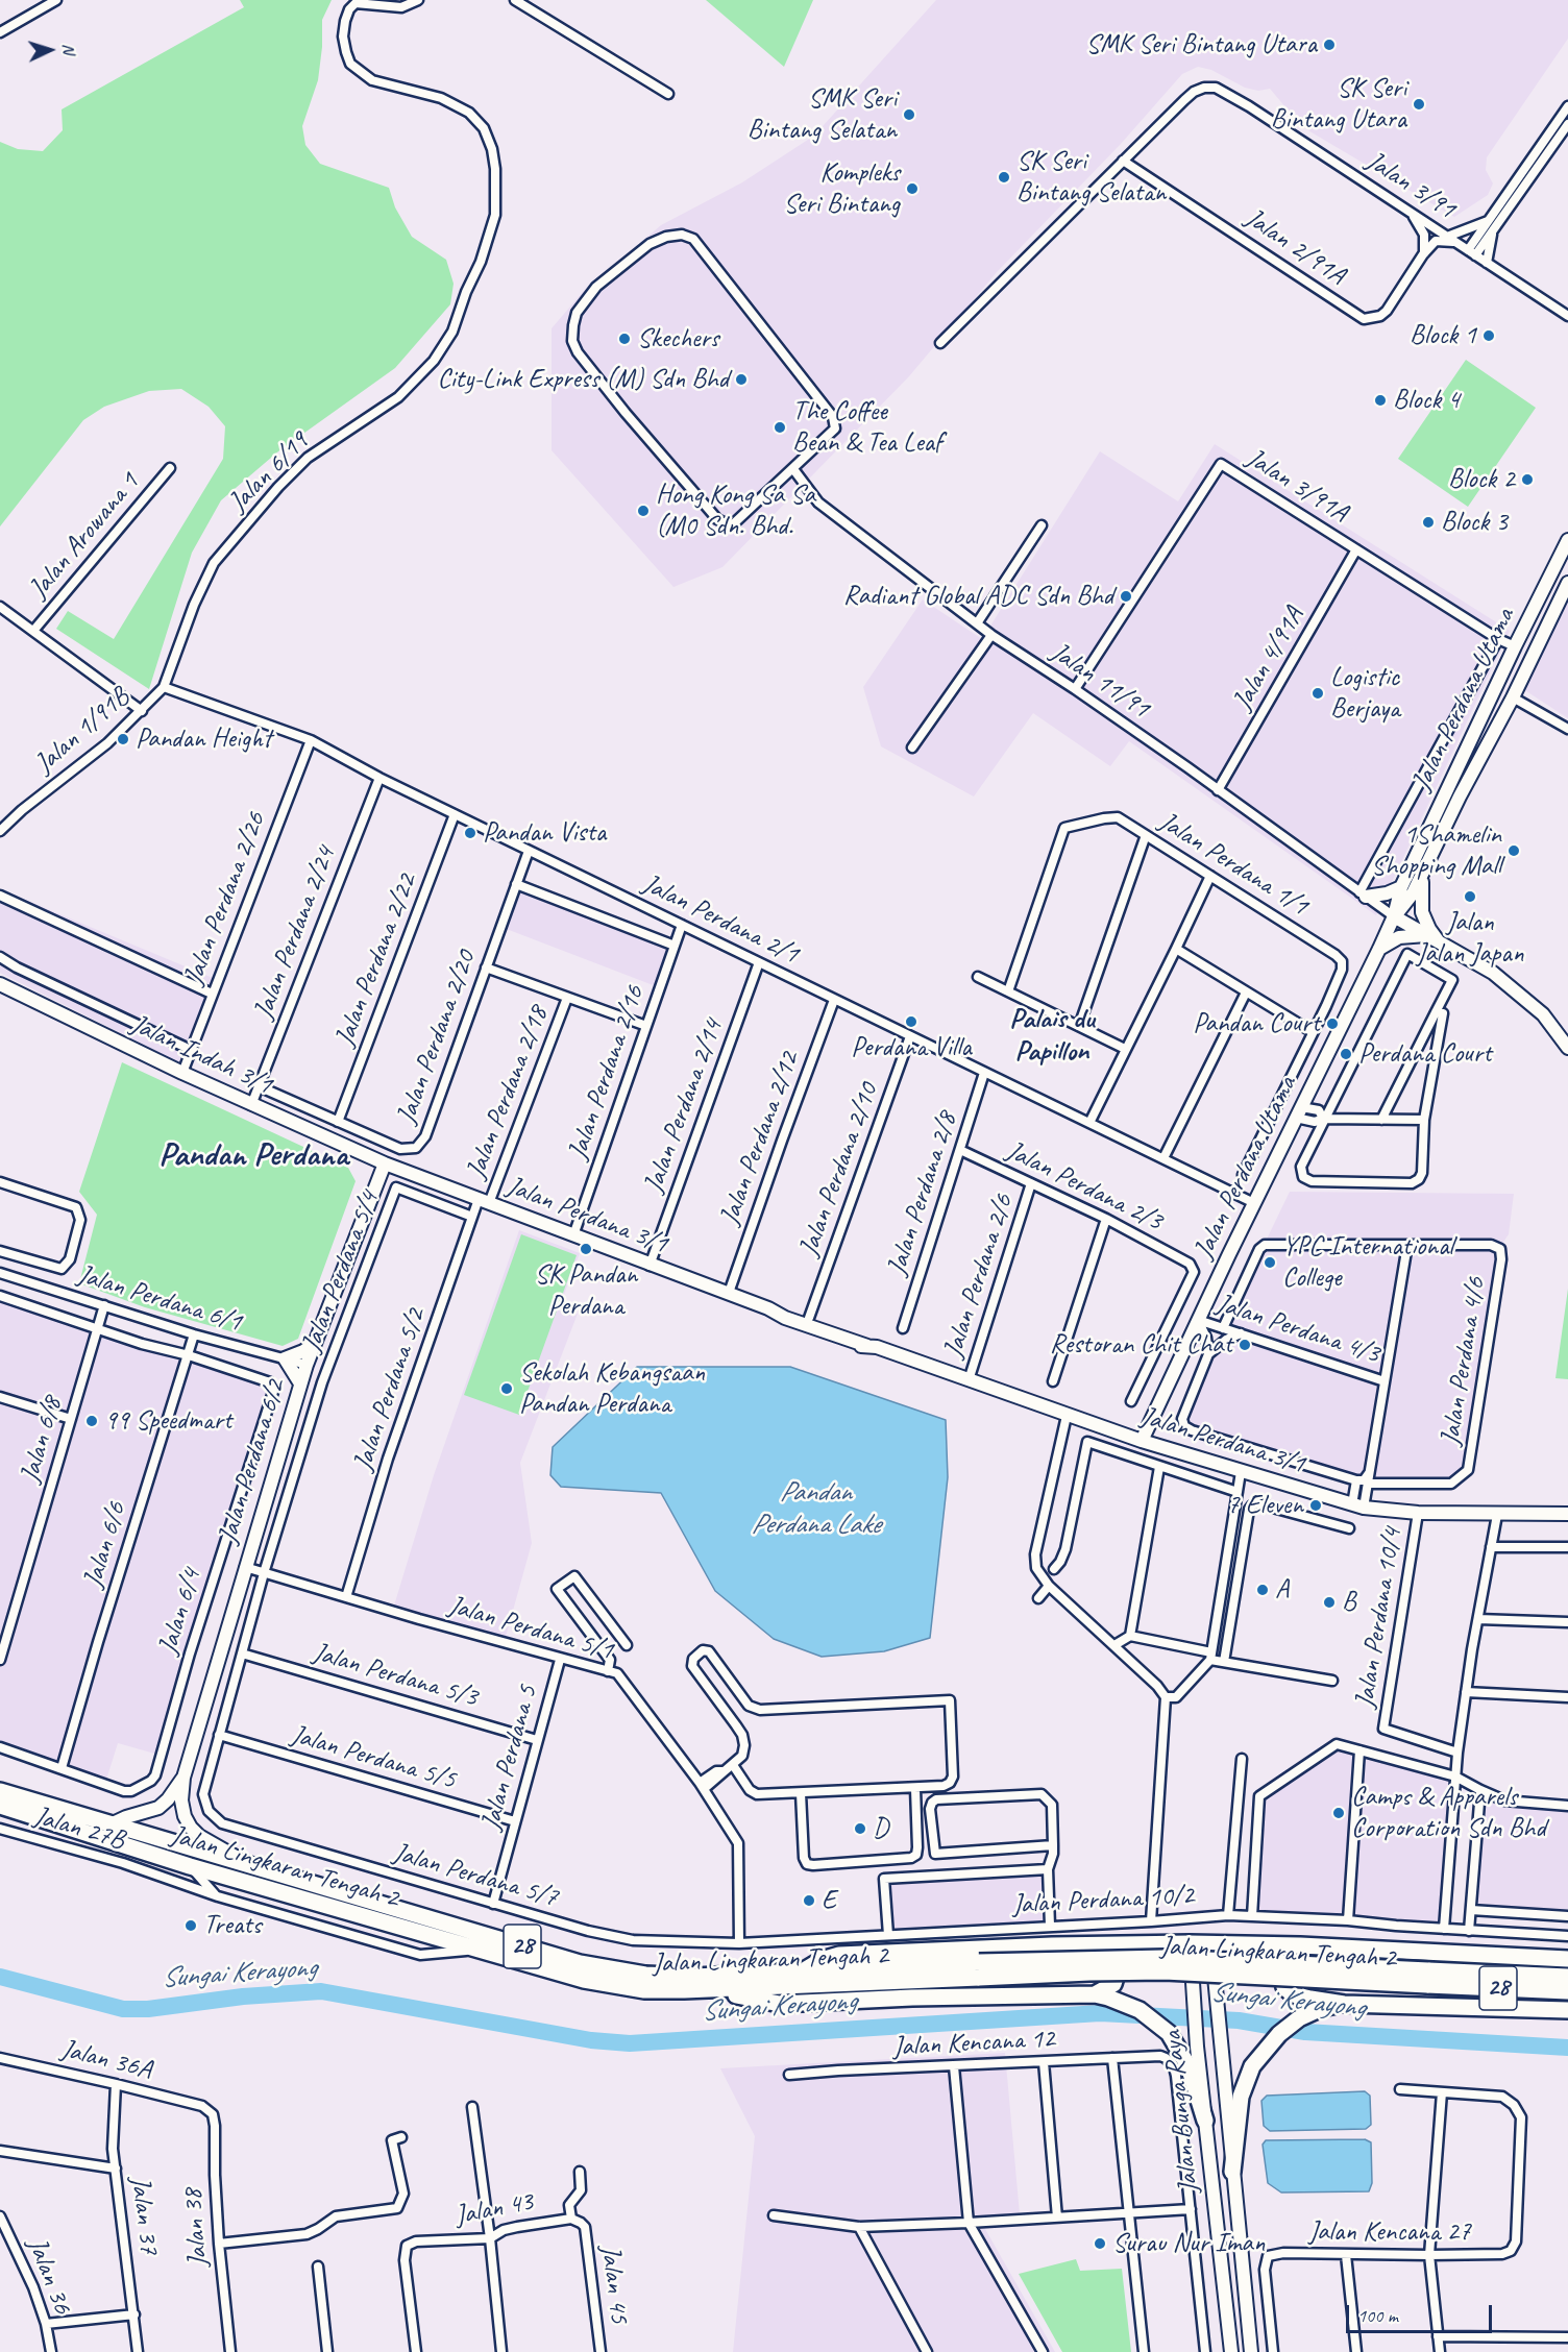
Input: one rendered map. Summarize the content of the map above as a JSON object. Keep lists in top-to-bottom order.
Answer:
{
  "streets": {
    "highway": ["Jalan Lingkaran Tengah 2", "28"],
    "street": [
      "Jalan 3/91",
      "Jalan 2/91A",
      "Jalan 6/19",
      "Jalan 3/91A",
      "Jalan Arowana 1",
      "Jalan 4/91A",
      "Jalan 11/91",
      "Jalan Perdana Utama",
      "Jalan 1/91B",
      "Jalan Perdana 1/1",
      "Jalan Perdana 2/26",
      "Jalan Perdana 2/1",
      "Jalan Perdana 2/24",
      "Jalan Perdana 2/22",
      "Jalan Perdana 2/20",
      "Jalan Indah 3/1",
      "Jalan Perdana 2/16",
      "Jalan Perdana 2/18",
      "Jalan Perdana 2/14",
      "Jalan Perdana 2/12",
      "Jalan Perdana 2/10",
      "Jalan Perdana 2/3",
      "Jalan Perdana 2/8",
      "Jalan Perdana 3/1",
      "Jalan Perdana 5/4",
      "Jalan Perdana 2/6",
      "Jalan Perdana 6/1",
      "Jalan Perdana 4/3",
      "Jalan Perdana 4/6",
      "Jalan Perdana 5/2",
      "Jalan 6/8",
      "Jalan Perdana 6/2",
      "Jalan 6/6",
      "Jalan 6/4",
      "Jalan Perdana 10/4",
      "Jalan Perdana 5/1",
      "Jalan Perdana 5/3",
      "Jalan Perdana 5/5",
      "Jalan Perdana 5",
      "Jalan 27B",
      "Jalan Perdana 5/7",
      "Jalan Perdana 10/2",
      "Jalan Kencana 12",
      "Jalan 36A",
      "Jalan Bunga Raya",
      "Jalan 43",
      "Jalan 37",
      "Jalan 38",
      "Jalan Kencana 27",
      "Jalan 36",
      "Jalan 45"
    ]
  },
  "crossings": [
    ["Jalan 3/91", "Jalan 2/91A"],
    ["Jalan 6/19", "Jalan 1/91B"],
    ["Jalan 6/19", "Jalan Perdana 2/1"],
    ["Jalan 3/91A", "Jalan 4/91A"],
    ["Jalan 3/91A", "Jalan 11/91"],
    ["Jalan 3/91A", "Jalan Perdana Utama"],
    ["Jalan 4/91A", "Jalan 11/91"],
    ["Jalan 11/91", "Jalan Perdana Utama"],
    ["Jalan Perdana Utama", "Jalan Perdana 2/1"],
    ["Jalan Perdana Utama", "Jalan Perdana 3/1"],
    ["Jalan Perdana Utama", "Jalan Perdana 4/3"],
    ["Jalan 1/91B", "Jalan Perdana 2/1"],
    ["Jalan Perdana 2/26", "Jalan Perdana 2/1"],
    ["Jalan Perdana 2/26", "Jalan Indah 3/1"],
    ["Jalan Perdana 2/1", "Jalan Perdana 2/24"],
    ["Jalan Perdana 2/1", "Jalan Perdana 2/22"],
    ["Jalan Perdana 2/1", "Jalan Perdana 2/20"],
    ["Jalan Perdana 2/1", "Jalan Perdana 2/16"],
    ["Jalan Perdana 2/1", "Jalan Perdana 2/14"],
    ["Jalan Perdana 2/1", "Jalan Perdana 2/12"],
    ["Jalan Perdana 2/1", "Jalan Perdana 2/10"],
    ["Jalan Perdana 2/1", "Jalan Perdana 2/8"],
    ["Jalan Perdana 2/24", "Jalan Perdana 2/20"],
    ["Jalan Perdana 2/24", "Jalan Indah 3/1"],
    ["Jalan Perdana 2/22", "Jalan Perdana 2/20"],
    ["Jalan Indah 3/1", "Jalan Perdana 3/1"],
    ["Jalan Indah 3/1", "Jalan Perdana 6/2"],
    ["Jalan Perdana 2/16", "Jalan Perdana 3/1"],
    ["Jalan Perdana 2/18", "Jalan Perdana 3/1"],
    ["Jalan Perdana 2/18", "Jalan Perdana 5/2"],
    ["Jalan Perdana 2/14", "Jalan Perdana 3/1"],
    ["Jalan Perdana 2/12", "Jalan Perdana 3/1"],
    ["Jalan Perdana 2/10", "Jalan Perdana 3/1"],
    ["Jalan Perdana 2/3", "Jalan Perdana 2/8"],
    ["Jalan Perdana 2/3", "Jalan Perdana 2/6"],
    ["Jalan Perdana 3/1", "Jalan Perdana 2/6"],
    ["Jalan Perdana 3/1", "Jalan Perdana 5/2"],
    ["Jalan Perdana 3/1", "Jalan Perdana 6/2"],
    ["Jalan Perdana 3/1", "Jalan Perdana 10/4"],
    ["Jalan Perdana 5/4", "Jalan Perdana 5/2"],
    ["Jalan Perdana 5/4", "Jalan Perdana 5/1"],
    ["Jalan Perdana 5/4", "Jalan Perdana 5/3"],
    ["Jalan Perdana 5/4", "Jalan Perdana 5/5"],
    ["Jalan Perdana 5/4", "Jalan Perdana 5/7"],
    ["Jalan Perdana 6/1", "Jalan 6/8"],
    ["Jalan Perdana 6/1", "Jalan Perdana 6/2"],
    ["Jalan Perdana 6/1", "Jalan 6/6"],
    ["Jalan Perdana 5/2", "Jalan Perdana 5/1"],
    ["Jalan Perdana 6/2", "Jalan Perdana 5/1"],
    ["Jalan Perdana 6/2", "Jalan Lingkaran Tengah 2"],
    ["Jalan 6/6", "Jalan 6/4"],
    ["Jalan Perdana 5/1", "Jalan Perdana 5"],
    ["Jalan Perdana 5/1", "Jalan Perdana 5/7"],
    ["Jalan Perdana 5/1", "Jalan Perdana 10/2"],
    ["Jalan Perdana 5/3", "Jalan Perdana 5"],
    ["Jalan Perdana 5/5", "Jalan Perdana 5"],
    ["Jalan Perdana 5", "Jalan Perdana 5/7"],
    ["Jalan 27B", "Jalan Lingkaran Tengah 2"],
    ["Jalan Perdana 5/7", "Jalan Perdana 10/2"],
    ["Jalan 36A", "Jalan 37"],
    ["Jalan 36A", "Jalan 38"],
    ["Jalan 43", "Jalan 45"]
  ],
  "districts": ["Palais du Papillon", "Pandan Perdana"],
  "water": ["Pandan Perdana Lake", "Sungai Kerayong"],
  "places": [
    "SMK Seri Bintang Utara",
    "SK Seri Bintang Utara",
    "SMK Seri Bintang Selatan",
    "SK Seri Bintang Selatan",
    "Kompleks Seri Bintang",
    "Block 1",
    "Skechers",
    "City-Link Express (M) Sdn Bhd",
    "Block 4",
    "The Coffee Bean & Tea Leaf",
    "Block 2",
    "Hong Kong Sa Sa (M0 Sdn. Bhd.",
    "Block 3",
    "Radiant Global ADC Sdn Bhd",
    "Logistic Berjaya",
    "Pandan Height",
    "Pandan Vista",
    "1Shamelin Shopping Mall",
    "Jalan Jalan Japan",
    "Perdana Villa",
    "Pandan Court",
    "Perdana Court",
    "SK Pandan Perdana",
    "YPC International College",
    "Restoran Chit Chat",
    "Sekolah Kebangsaan Pandan Perdana",
    "99 Speedmart",
    "7 Eleven",
    "A",
    "B",
    "Camps & Apparels Corporation Sdn Bhd",
    "D",
    "E",
    "Treats",
    "Surau Nur Iman"
  ],
  "scale_bar": "100 m",
  "north": "right"
}
